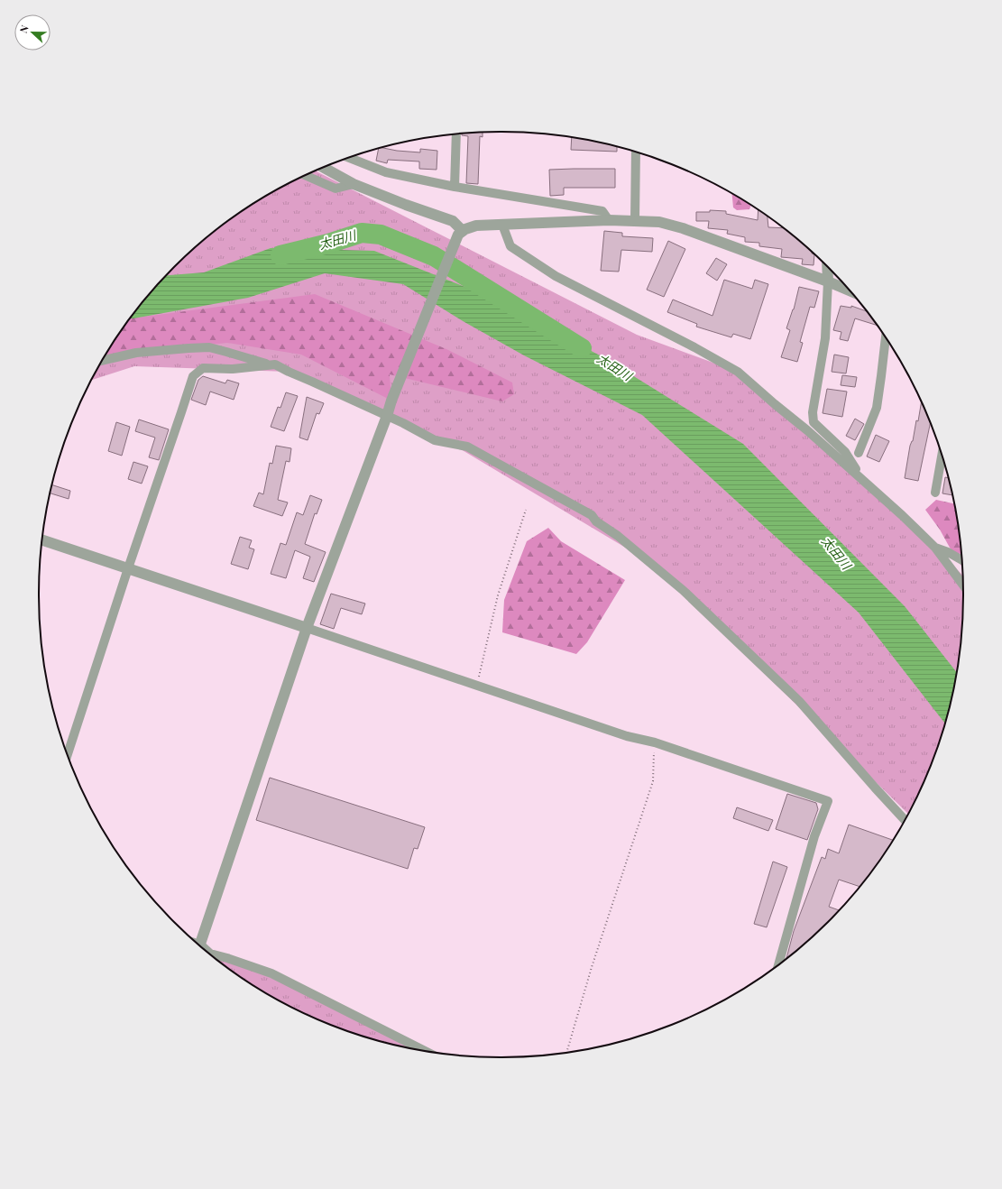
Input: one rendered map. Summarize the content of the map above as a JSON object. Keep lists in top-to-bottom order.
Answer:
{
  "water": ["太田川"],
  "north": "left"
}
